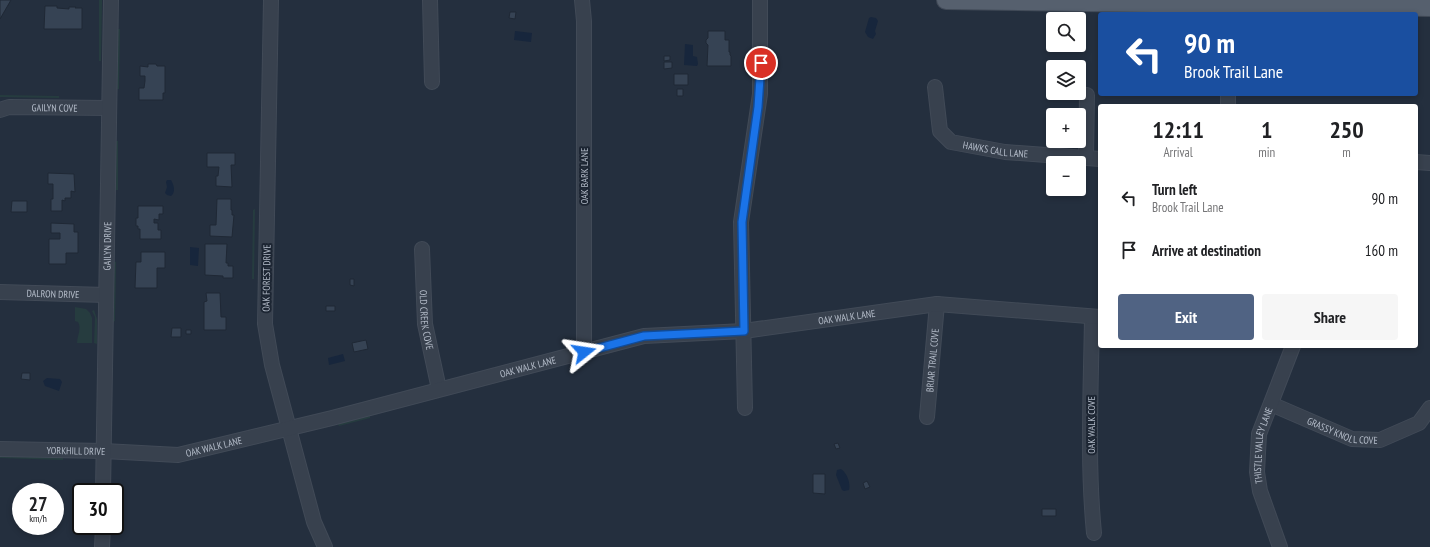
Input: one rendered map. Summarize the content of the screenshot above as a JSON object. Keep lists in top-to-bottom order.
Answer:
{
  "streets": {
    "street": [
      "GAILYN COVE",
      "HAWKS CALL LANE",
      "OAK BARK LANE",
      "GAILYN DRIVE",
      "OAK FOREST DRIVE",
      "DALRON DRIVE",
      "OAK WALK LANE",
      "OLD CREEK COVE",
      "BRIAR TRAIL COVE",
      "OAK WALK COVE",
      "GRASSY KNOLL COVE",
      "THISTLE VALLEY LANE",
      "YORKHILL DRIVE"
    ]
  },
  "crossings": [
    ["GAILYN COVE", "GAILYN DRIVE"],
    ["OAK BARK LANE", "OAK WALK LANE"],
    ["GAILYN DRIVE", "DALRON DRIVE"],
    ["GAILYN DRIVE", "YORKHILL DRIVE"],
    ["OAK FOREST DRIVE", "OAK WALK LANE"],
    ["OAK WALK LANE", "OLD CREEK COVE"],
    ["OAK WALK LANE", "BRIAR TRAIL COVE"],
    ["OAK WALK LANE", "OAK WALK COVE"],
    ["OAK WALK LANE", "YORKHILL DRIVE"],
    ["GRASSY KNOLL COVE", "THISTLE VALLEY LANE"]
  ],
  "page": {
    "map_buttons": ["+", "−"],
    "turn": ["90 m", "Brook Trail Lane"],
    "eta": [
      "12:11",
      "Arrival",
      "1",
      "min",
      "250",
      "m"
    ],
    "list": [
      {
        "name": "Turn left",
        "note": "Brook Trail Lane",
        "value": "90 m"
      },
      {
        "name": "Arrive at destination",
        "value": "160 m"
      }
    ],
    "buttons": ["Exit", "Share"],
    "speed": "27 km/h",
    "limit": "30"
  }
}
